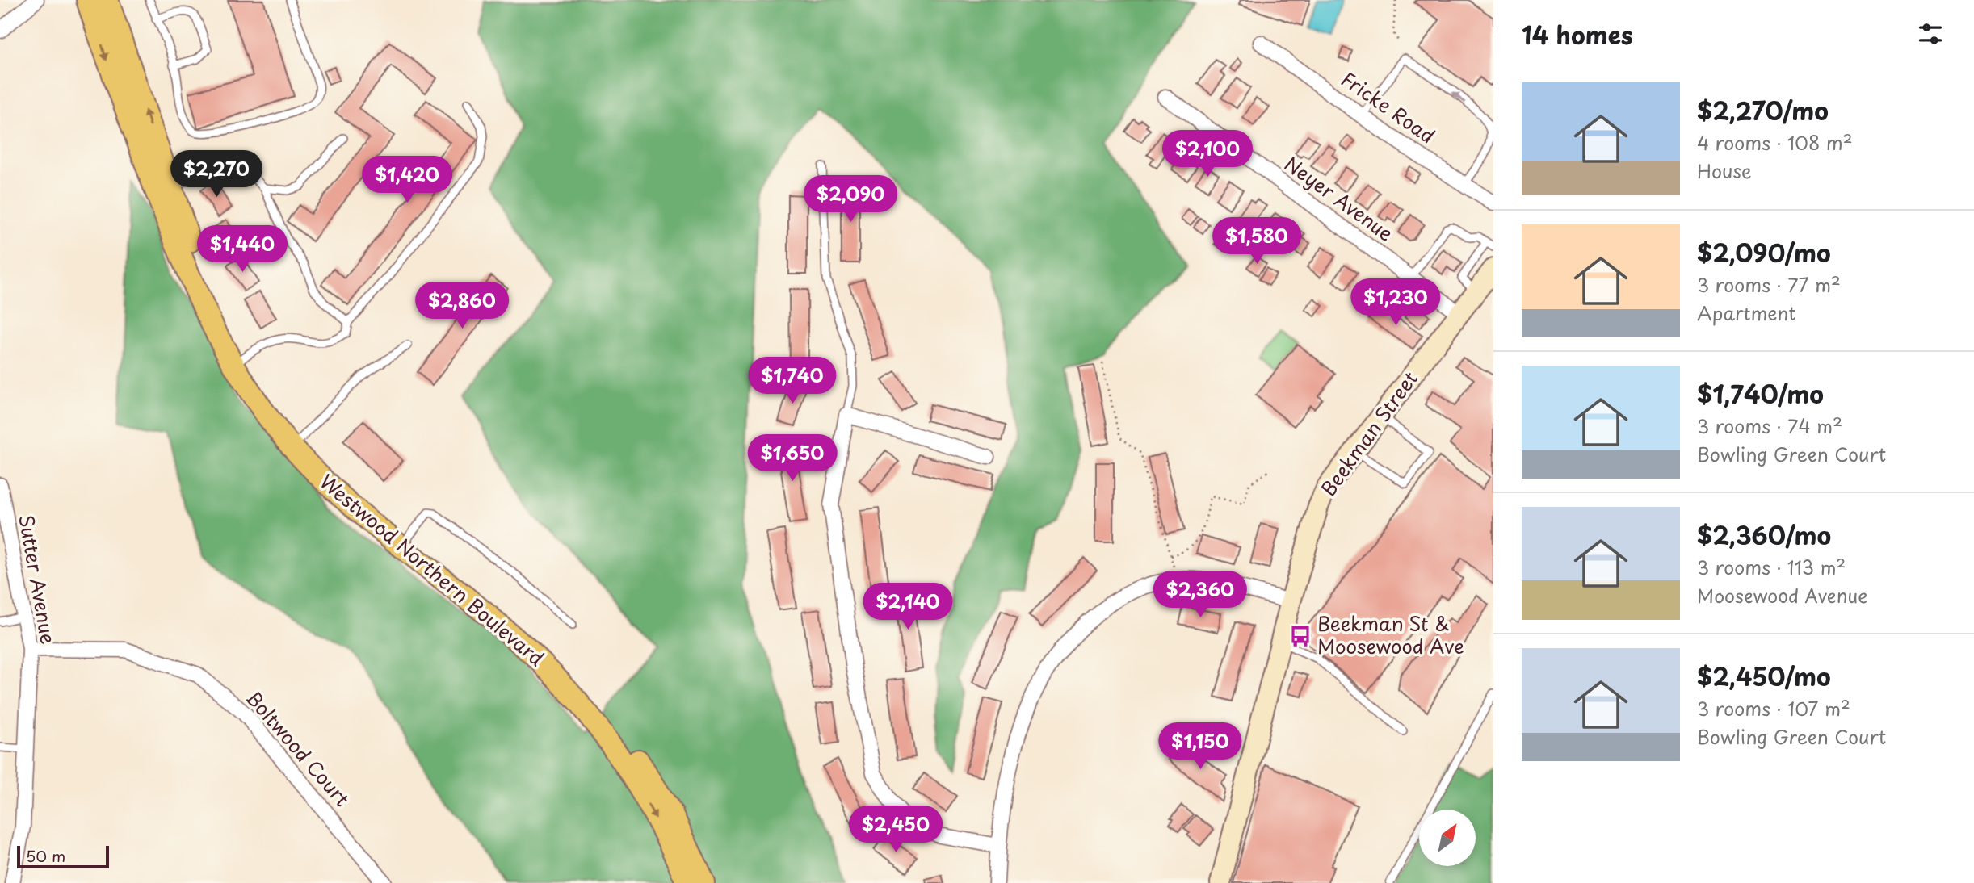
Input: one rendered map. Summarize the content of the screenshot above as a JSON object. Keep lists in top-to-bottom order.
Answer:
{
  "streets": {
    "main road": ["Beekman Street", "Westwood Northern Boulevard"],
    "street": [
      "Fricke Road",
      "Neyer Avenue",
      "Sutter Avenue",
      "Boltwood Court"
    ]
  },
  "crossings": [
    ["Neyer Avenue", "Beekman Street"],
    ["Sutter Avenue", "Boltwood Court"]
  ],
  "places": {
    "bus stop": ["Beekman St & Moosewood Ave"]
  },
  "scale_bar": "50 m",
  "north": "top right",
  "page": {
    "heading": "14 homes",
    "list": [
      {
        "name": "$2,270/mo",
        "note": "4 rooms · 108 m² · House"
      },
      {
        "name": "$2,090/mo",
        "note": "3 rooms · 77 m² · Apartment"
      },
      {
        "name": "$1,740/mo",
        "note": "3 rooms · 74 m² · Bowling Green Court"
      },
      {
        "name": "$2,360/mo",
        "note": "3 rooms · 113 m² · Moosewood Avenue"
      },
      {
        "name": "$2,450/mo",
        "note": "3 rooms · 107 m² · Bowling Green Court"
      }
    ],
    "price": [
      "$2,100",
      "$2,270",
      "$1,420",
      "$2,090",
      "$1,580",
      "$1,440",
      "$1,230",
      "$2,860",
      "$1,740",
      "$1,650",
      "$2,360",
      "$2,140",
      "$1,150",
      "$2,450"
    ],
    "scale": "50 m"
  }
}
